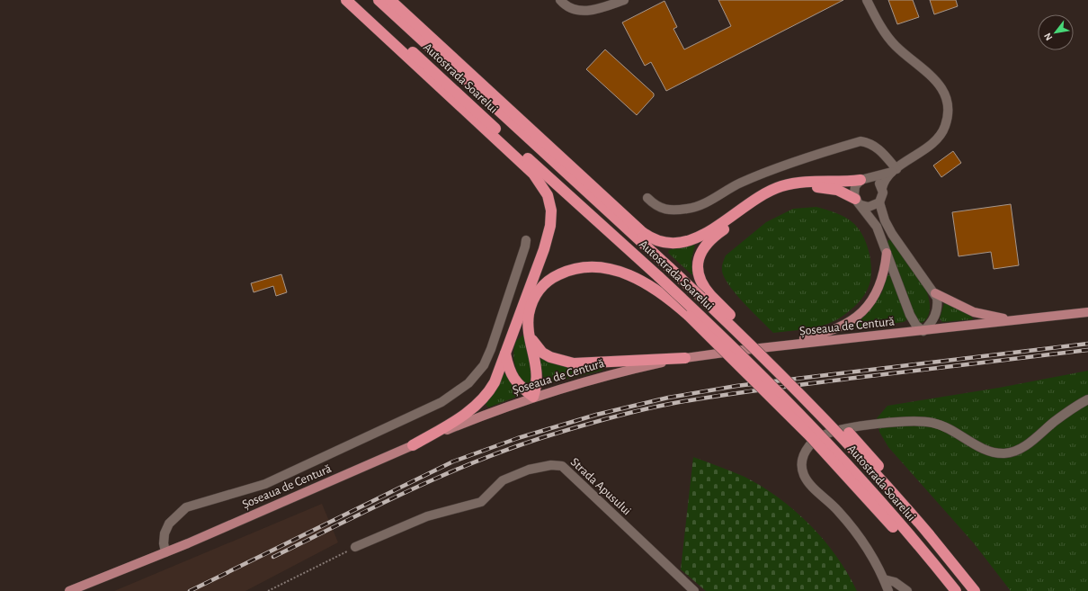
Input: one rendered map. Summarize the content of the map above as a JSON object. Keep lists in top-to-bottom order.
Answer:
{
  "streets": {
    "highway": ["Autostrada Soarelui"],
    "main road": ["Șoseaua de Centură"],
    "street": ["Strada Apusului"]
  },
  "north": "bottom left"
}
